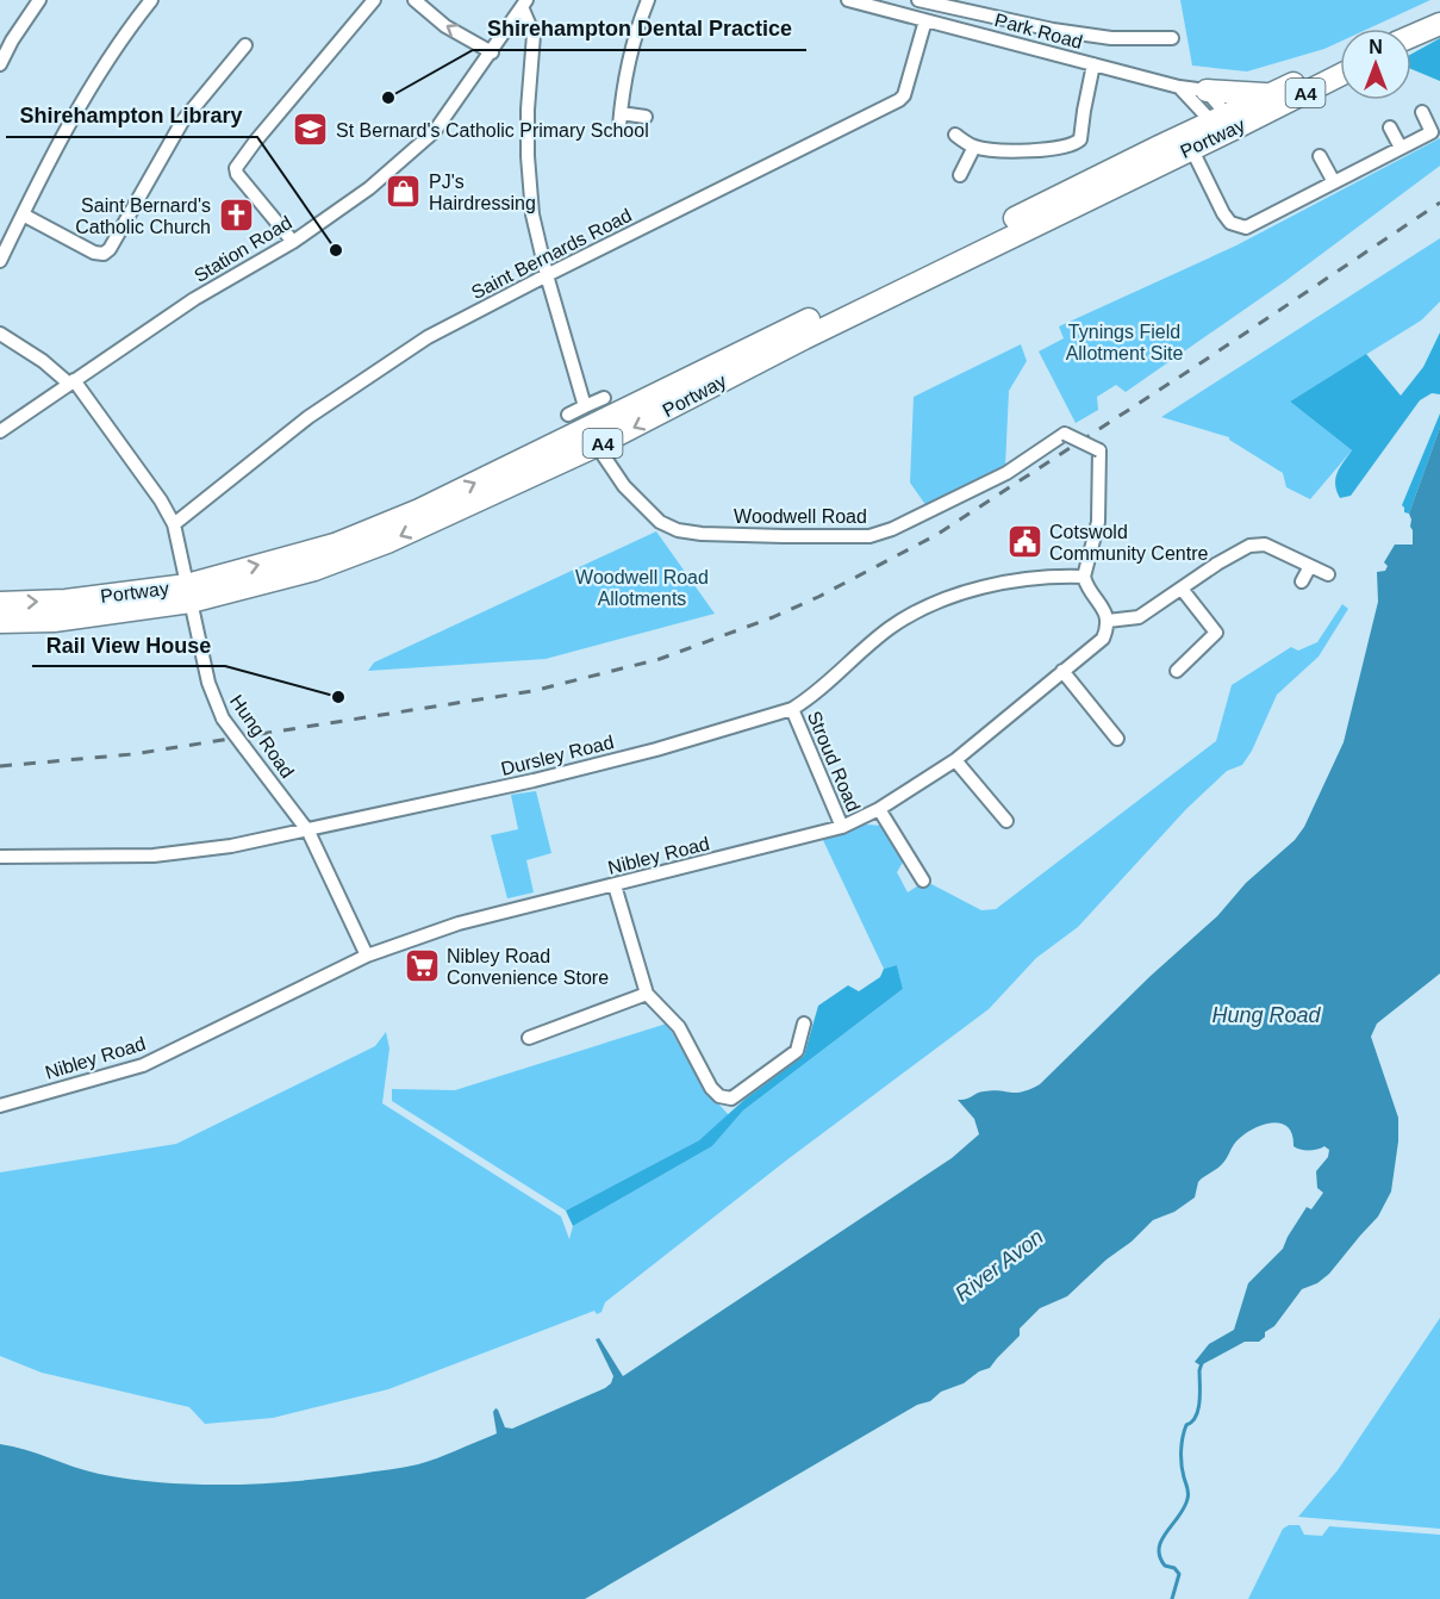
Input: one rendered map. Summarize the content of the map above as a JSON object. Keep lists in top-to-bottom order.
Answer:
{
  "streets": {
    "highway": ["A4", "Portway"],
    "street": [
      "Park Road",
      "Station Road",
      "Saint Bernards Road",
      "Woodwell Road",
      "Hung Road",
      "Dursley Road",
      "Stroud Road",
      "Nibley Road"
    ]
  },
  "crossings": [
    ["Park Road", "Saint Bernards Road"],
    ["Portway", "Woodwell Road"],
    ["Portway", "Hung Road"],
    ["Station Road", "Hung Road"],
    ["Saint Bernards Road", "Hung Road"],
    ["Woodwell Road", "Dursley Road"],
    ["Hung Road", "Dursley Road"],
    ["Hung Road", "Nibley Road"],
    ["Dursley Road", "Stroud Road"],
    ["Stroud Road", "Nibley Road"]
  ],
  "water": ["Hung Road", "River Avon"],
  "parks": ["Tynings Field Allotment Site", "Woodwell Road Allotments"],
  "places": {
    "other": ["Shirehampton Dental Practice", "Shirehampton Library", "Rail View House"],
    "school or university": ["St Bernard's Catholic Primary School"],
    "shop": ["PJ's Hairdressing"],
    "church": ["Saint Bernard's Catholic Church"],
    "public building": ["Cotswold Community Centre"],
    "supermarket": ["Nibley Road Convenience Store"]
  },
  "north": "top"
}
